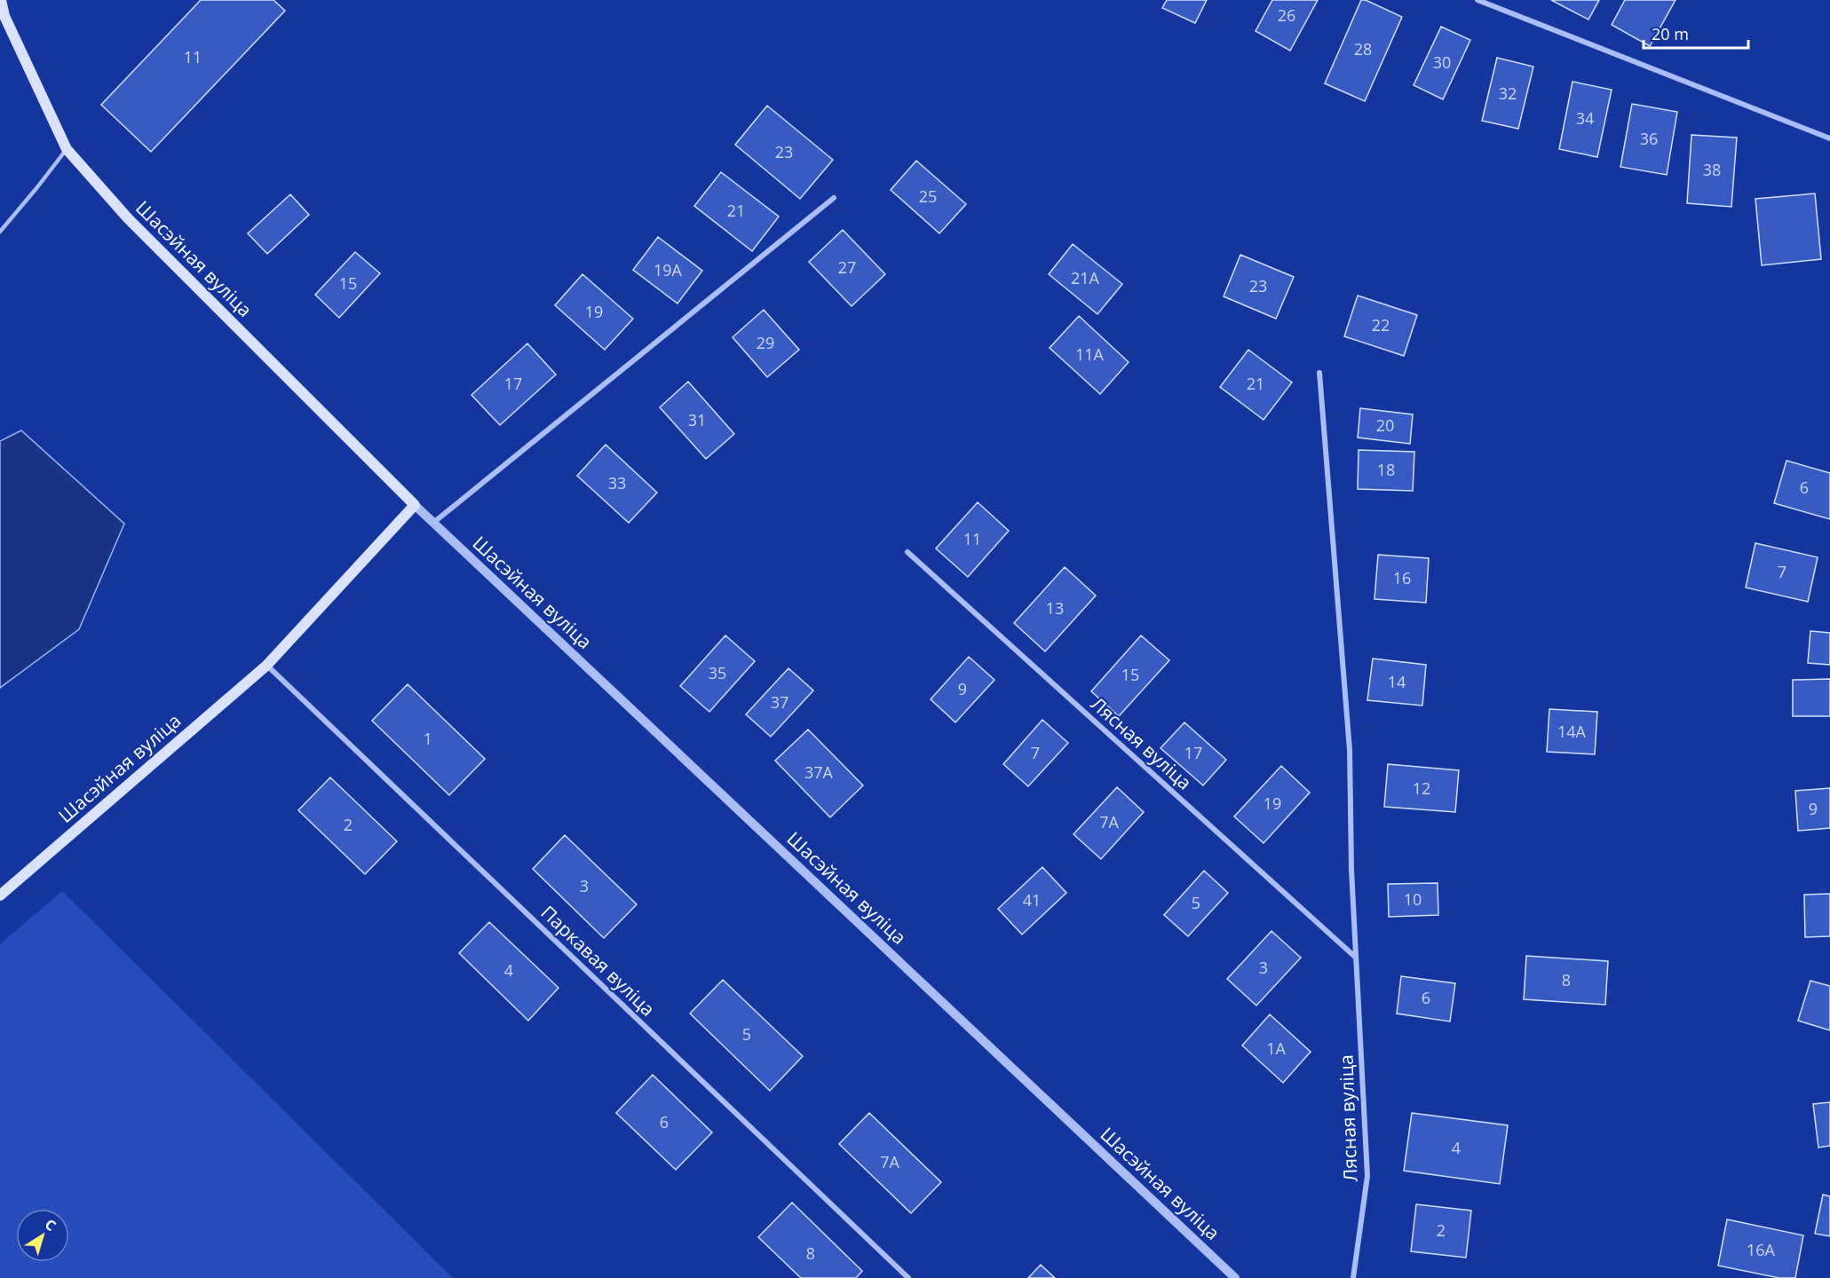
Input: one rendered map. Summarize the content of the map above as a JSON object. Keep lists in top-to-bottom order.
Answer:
{
  "streets": {
    "main road": ["Шасэйная вуліца"],
    "street": ["Лясная вуліца", "Паркавая вуліца"]
  },
  "crossings": [
    ["Шасэйная вуліца", "Паркавая вуліца"]
  ],
  "house_numbers": [
    "26",
    "28",
    "11",
    "30",
    "32",
    "34",
    "36",
    "23",
    "38",
    "25",
    "21",
    "27",
    "19А",
    "21А",
    "15",
    "23",
    "19",
    "22",
    "29",
    "11А",
    "17",
    "21",
    "31",
    "20",
    "18",
    "33",
    "6",
    "11",
    "7",
    "16",
    "13",
    "35",
    "15",
    "14",
    "9",
    "37",
    "14А",
    "1",
    "7",
    "17",
    "37А",
    "12",
    "19",
    "9",
    "7А",
    "2",
    "3",
    "10",
    "41",
    "5",
    "3",
    "4",
    "8",
    "6",
    "5",
    "1А",
    "6",
    "4",
    "7А",
    "2",
    "16А",
    "8"
  ],
  "scale_bar": "20 m",
  "north": "top right"
}
